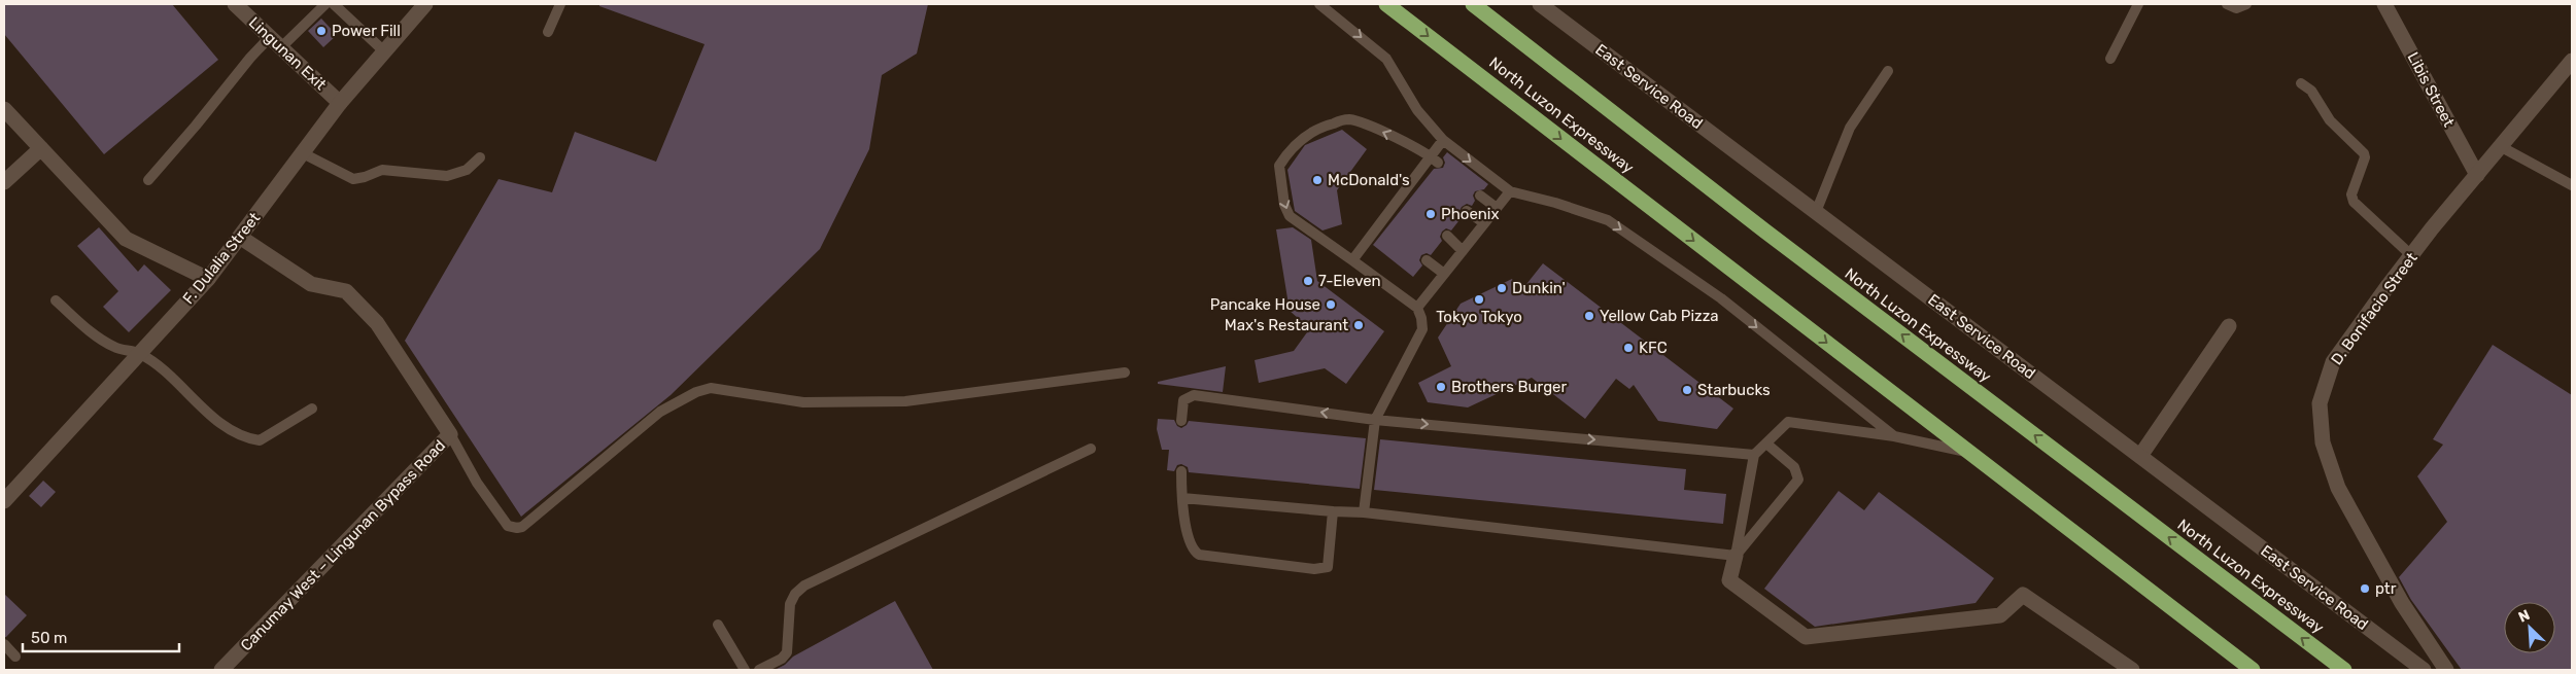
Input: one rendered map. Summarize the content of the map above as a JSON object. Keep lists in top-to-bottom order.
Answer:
{
  "streets": {
    "highway": ["North Luzon Expressway"],
    "street": [
      "Lingunan Exit",
      "East Service Road",
      "Libis Street",
      "F. Dulalia Street",
      "D. Bonifacio Street",
      "Canumay West – Lingunan Bypass Road"
    ]
  },
  "crossings": [
    ["Lingunan Exit", "F. Dulalia Street"],
    ["Libis Street", "D. Bonifacio Street"],
    ["F. Dulalia Street", "Canumay West – Lingunan Bypass Road"]
  ],
  "places": [
    "Power Fill",
    "McDonald's",
    "Phoenix",
    "7-Eleven",
    "Dunkin'",
    "Tokyo Tokyo",
    "Pancake House",
    "Yellow Cab Pizza",
    "Max's Restaurant",
    "KFC",
    "Brothers Burger",
    "Starbucks",
    "ptr"
  ],
  "scale_bar": "50 m",
  "north": "top left"
}
